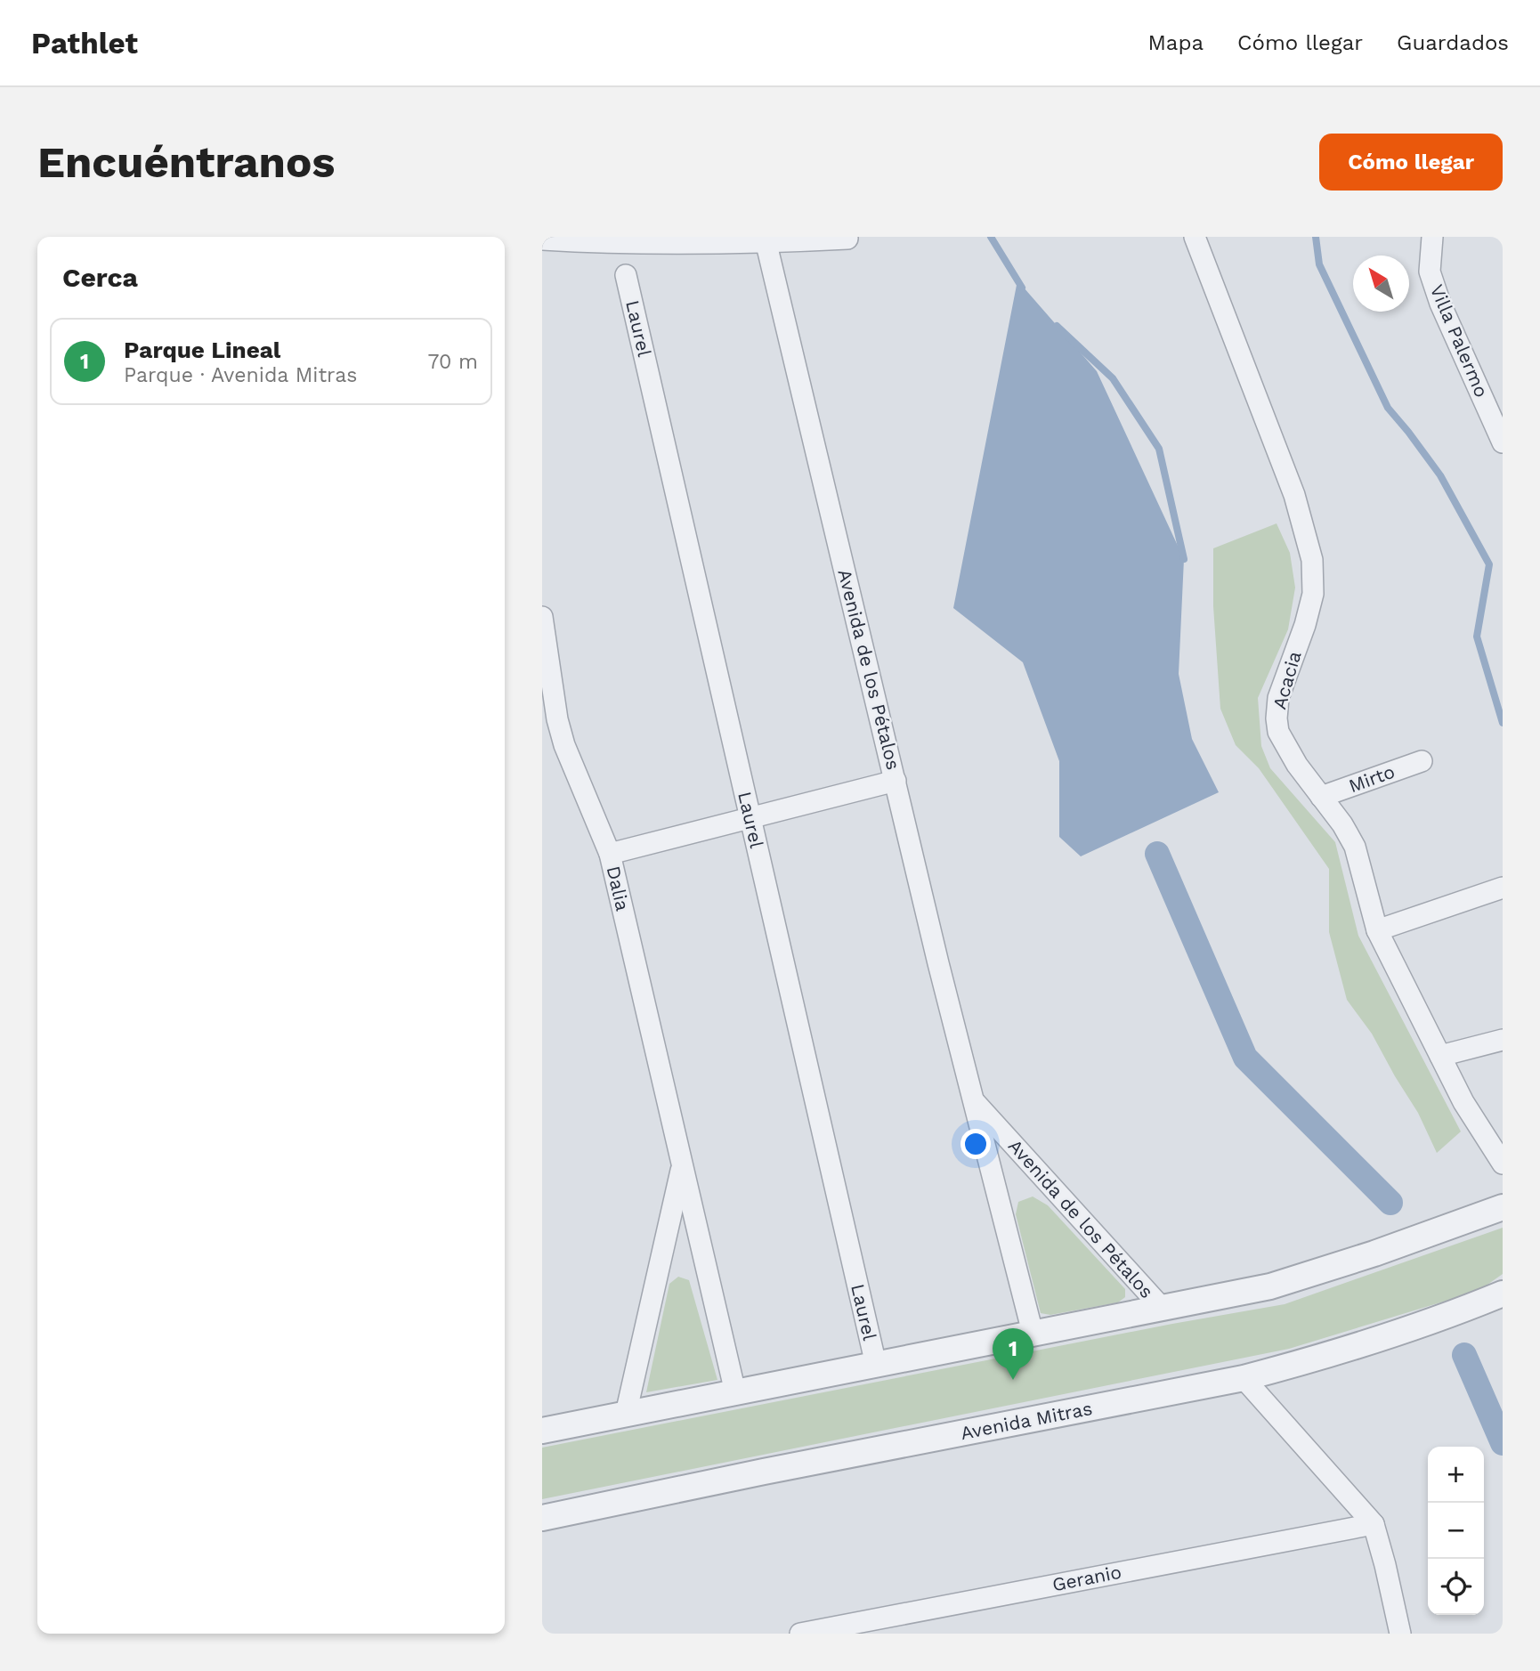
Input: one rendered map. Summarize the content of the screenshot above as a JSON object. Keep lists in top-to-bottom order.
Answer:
{
  "streets": {
    "street": [
      "Laurel",
      "Villa Palermo",
      "Avenida de los Pétalos",
      "Acacia",
      "Mirto",
      "Dalia",
      "Avenida Mitras",
      "Geranio"
    ]
  },
  "crossings": [
    ["Acacia", "Mirto"]
  ],
  "north": "top left",
  "page": {
    "header": "Pathlet",
    "nav": ["Mapa", "Cómo llegar", "Guardados"],
    "buttons": "Cómo llegar",
    "title": "Encuéntranos",
    "heading": "Cerca",
    "list": [
      {
        "mark": "1",
        "name": "Parque Lineal",
        "note": "Parque · Avenida Mitras",
        "value": "70 m"
      }
    ],
    "pins": "1",
    "map_buttons": ["+", "−"]
  }
}
